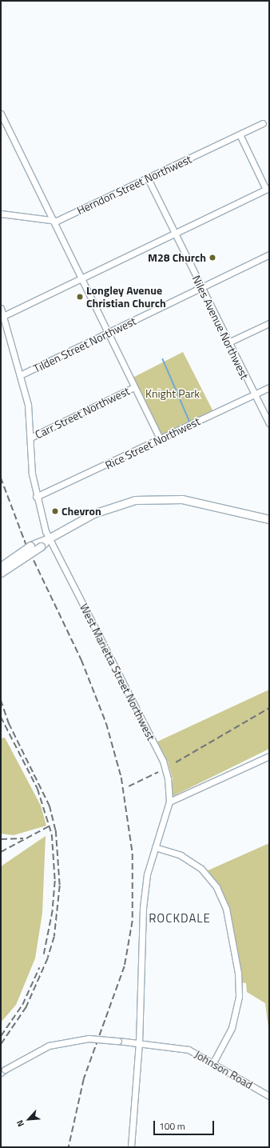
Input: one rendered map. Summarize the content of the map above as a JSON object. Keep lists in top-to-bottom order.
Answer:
{
  "streets": {
    "street": [
      "Herndon Street Northwest",
      "Niles Avenue Northwest",
      "Tilden Street Northwest",
      "Carr Street Northwest",
      "Rice Street Northwest",
      "West Marietta Street Northwest",
      "Johnson Road"
    ]
  },
  "crossings": [
    ["Herndon Street Northwest", "Niles Avenue Northwest"],
    ["Niles Avenue Northwest", "Tilden Street Northwest"],
    ["Niles Avenue Northwest", "Rice Street Northwest"],
    ["Tilden Street Northwest", "West Marietta Street Northwest"],
    ["Carr Street Northwest", "West Marietta Street Northwest"],
    ["Rice Street Northwest", "West Marietta Street Northwest"],
    ["West Marietta Street Northwest", "Johnson Road"]
  ],
  "districts": ["ROCKDALE"],
  "parks": ["Knight Park"],
  "places": ["M28 Church", "Longley Avenue Christian Church", "Chevron"],
  "scale_bar": "100 m",
  "north": "bottom left"
}
